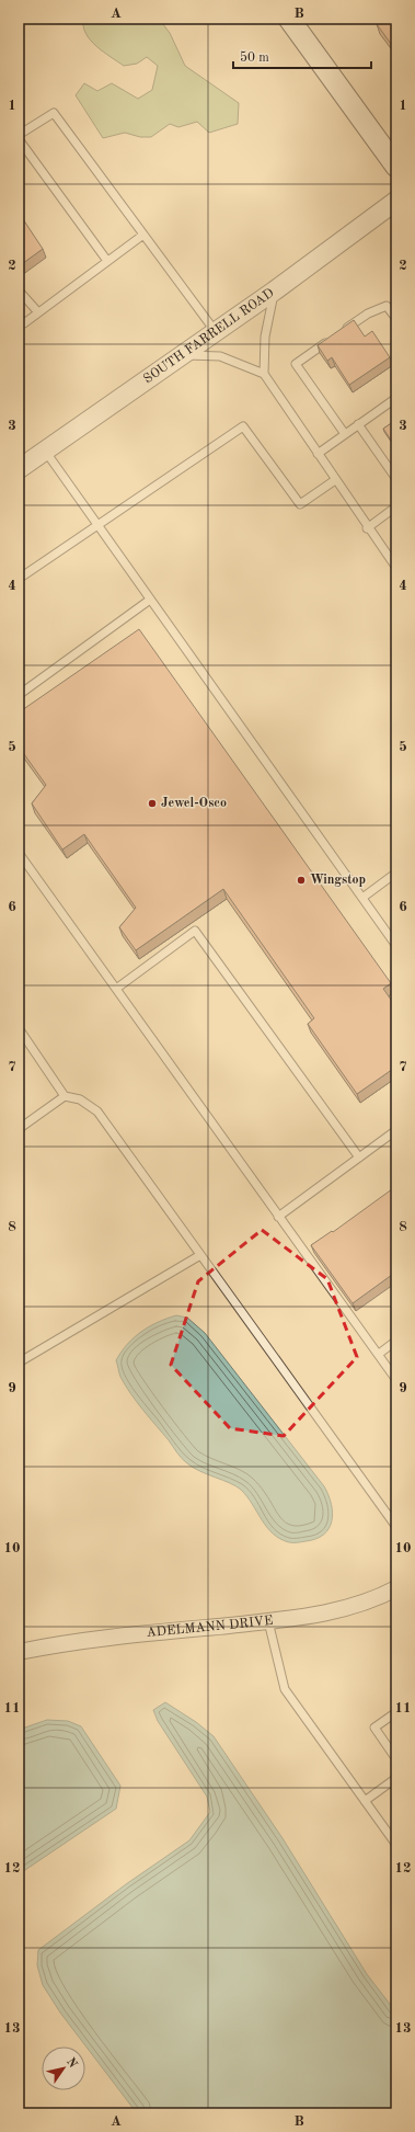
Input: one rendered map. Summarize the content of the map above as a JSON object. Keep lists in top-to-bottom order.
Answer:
{
  "streets": {
    "street": ["SOUTH FARRELL ROAD", "ADELMANN DRIVE"]
  },
  "places": ["Jewel-Osco", "Wingstop"],
  "scale_bar": "50 m",
  "north": "top right",
  "grid": {
    "columns": ["A", "B"],
    "rows": [
      "1",
      "2",
      "3",
      "4",
      "5",
      "6",
      "7",
      "8",
      "9",
      "10",
      "11",
      "12",
      "13"
    ]
  }
}
